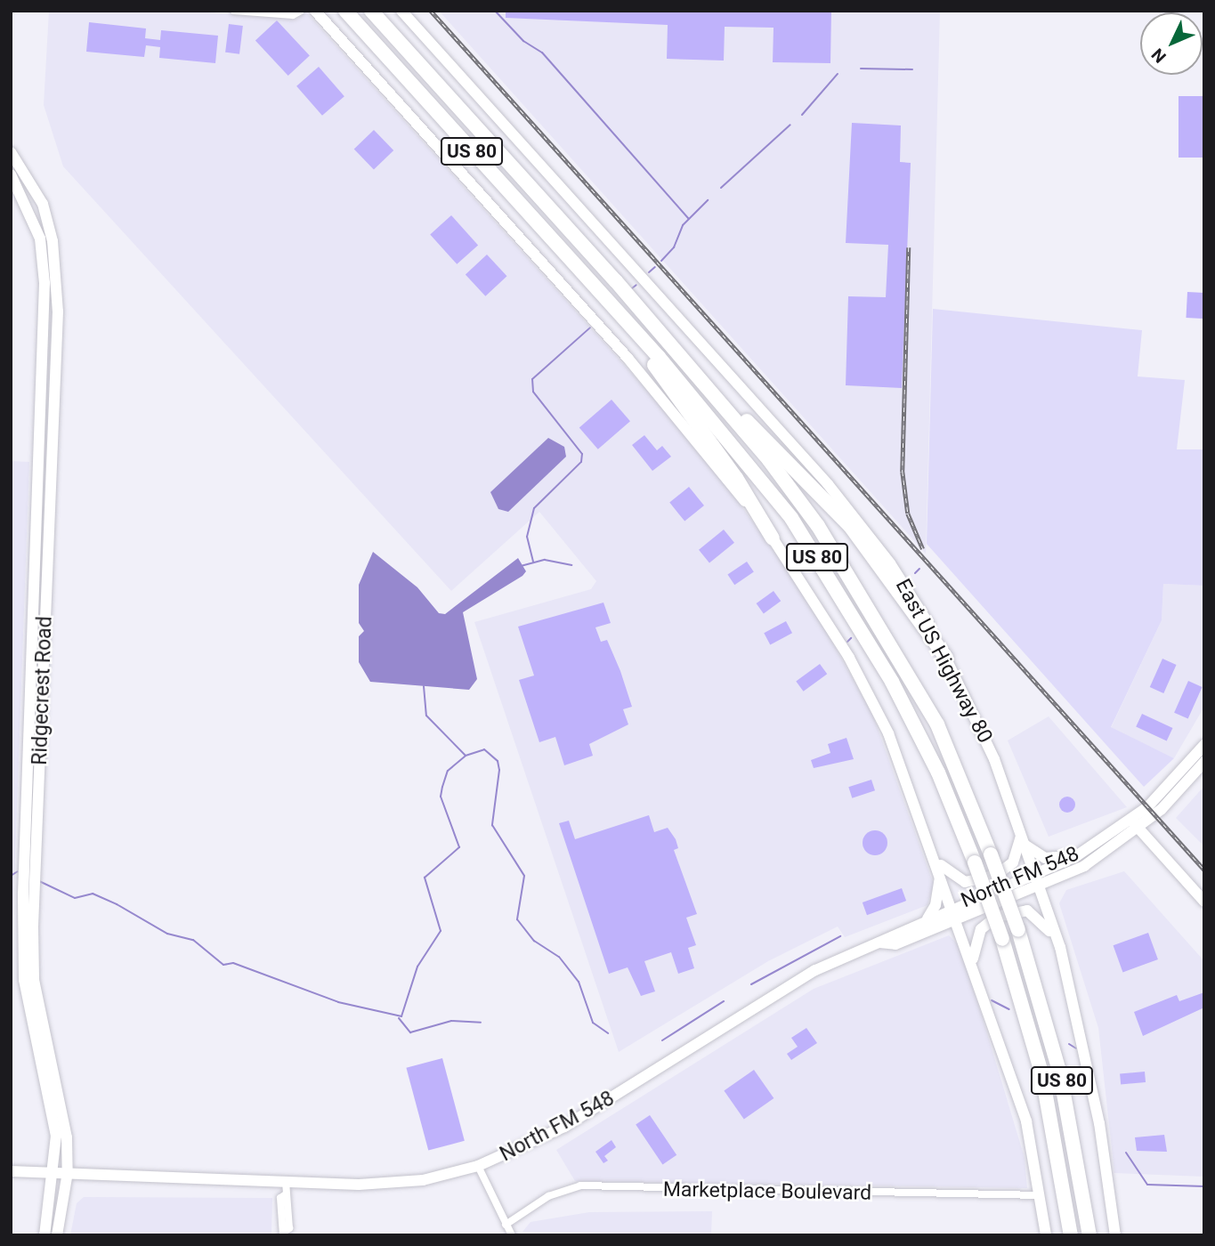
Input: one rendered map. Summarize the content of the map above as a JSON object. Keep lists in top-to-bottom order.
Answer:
{
  "streets": {
    "highway": ["US 80"],
    "main road": ["East US Highway 80", "Ridgecrest Road", "North FM 548"],
    "street": ["Marketplace Boulevard"]
  },
  "crossings": [
    ["East US Highway 80", "North FM 548"],
    ["Ridgecrest Road", "North FM 548"]
  ],
  "north": "bottom left"
}
